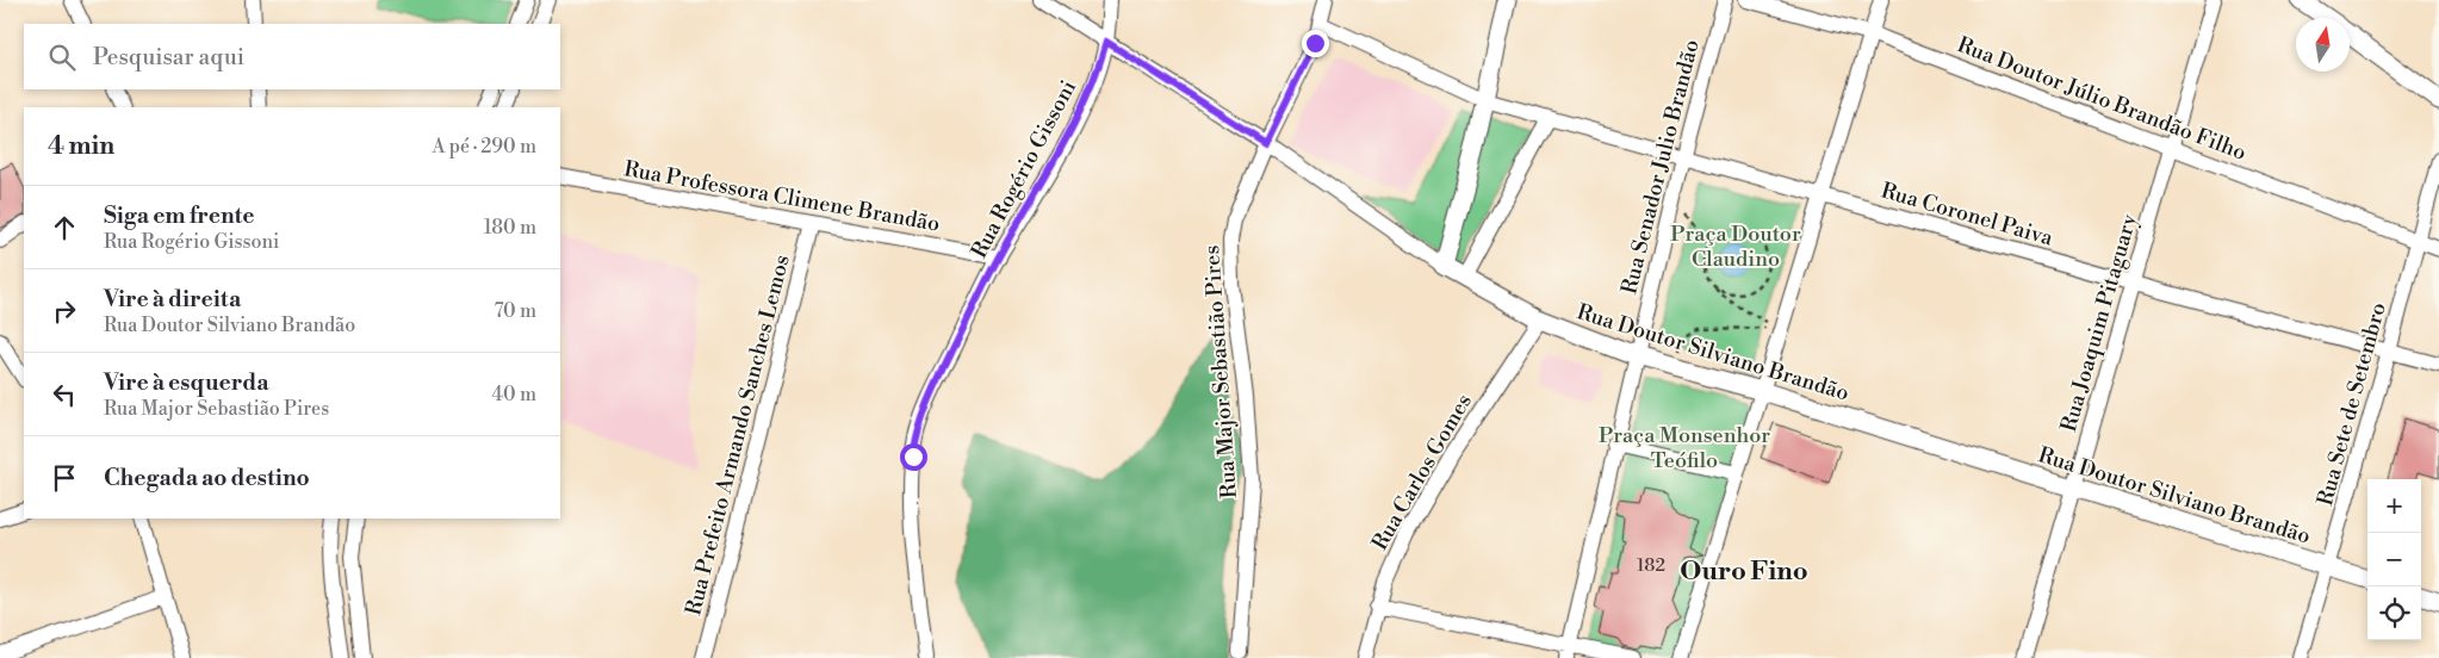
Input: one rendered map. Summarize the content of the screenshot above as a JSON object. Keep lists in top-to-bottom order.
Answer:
{
  "streets": {
    "street": [
      "Rua Doutor Júlio Brandão Filho",
      "Rua Senador Julio Brandão",
      "Rua Rogério Gissoni",
      "Rua Professora Climene Brandão",
      "Rua Coronel Paiva",
      "Rua Joaquim Pitaguary",
      "Rua Doutor Silviano Brandão",
      "Rua Major Sebastião Pires",
      "Rua Sete de Setembro",
      "Rua Prefeito Armando Sanches Lemos",
      "Rua Carlos Gomes"
    ]
  },
  "crossings": [
    ["Rua Doutor Júlio Brandão Filho", "Rua Joaquim Pitaguary"],
    ["Rua Doutor Júlio Brandão Filho", "Rua Sete de Setembro"],
    ["Rua Senador Julio Brandão", "Rua Coronel Paiva"],
    ["Rua Senador Julio Brandão", "Rua Doutor Silviano Brandão"],
    ["Rua Rogério Gissoni", "Rua Professora Climene Brandão"],
    ["Rua Rogério Gissoni", "Rua Doutor Silviano Brandão"],
    ["Rua Professora Climene Brandão", "Rua Prefeito Armando Sanches Lemos"],
    ["Rua Coronel Paiva", "Rua Joaquim Pitaguary"],
    ["Rua Coronel Paiva", "Rua Major Sebastião Pires"],
    ["Rua Coronel Paiva", "Rua Sete de Setembro"],
    ["Rua Joaquim Pitaguary", "Rua Doutor Silviano Brandão"],
    ["Rua Doutor Silviano Brandão", "Rua Major Sebastião Pires"],
    ["Rua Doutor Silviano Brandão", "Rua Sete de Setembro"],
    ["Rua Doutor Silviano Brandão", "Rua Carlos Gomes"]
  ],
  "districts": ["Ouro Fino"],
  "parks": ["Praça Doutor Claudino", "Praça Monsenhor Teófilo"],
  "house_numbers": ["182"],
  "north": "top",
  "page": {
    "search": "Pesquisar aqui",
    "heading": ["4 min", "A pé · 290 m"],
    "list": [
      ["Siga em frente", "Rua Rogério Gissoni", "180 m"],
      ["Vire à direita", "Rua Doutor Silviano Brandão", "70 m"],
      ["Vire à esquerda", "Rua Major Sebastião Pires", "40 m"],
      "Chegada ao destino"
    ],
    "map_buttons": ["+", "−"]
  }
}
